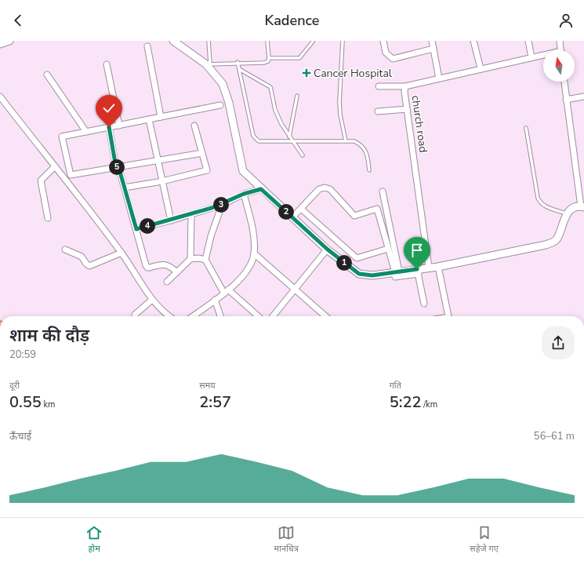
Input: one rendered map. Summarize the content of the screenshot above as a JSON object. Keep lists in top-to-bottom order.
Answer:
{
  "streets": {
    "street": ["church road"]
  },
  "places": {
    "health": ["Cancer Hospital"]
  },
  "north": "top",
  "page": {
    "header": "Kadence",
    "pins": [
      "5",
      "3",
      "2",
      "4",
      "1"
    ],
    "heading": ["शाम की दौड़", "20:59"],
    "stats": [
      ["दूरी", "0.55 km"],
      ["समय", "2:57"],
      ["गति", "5:22 /km"]
    ],
    "chart": ["ऊँचाई", "56–61 m"],
    "tabs": ["होम", "मानचित्र", "सहेजे गए"]
  }
}
